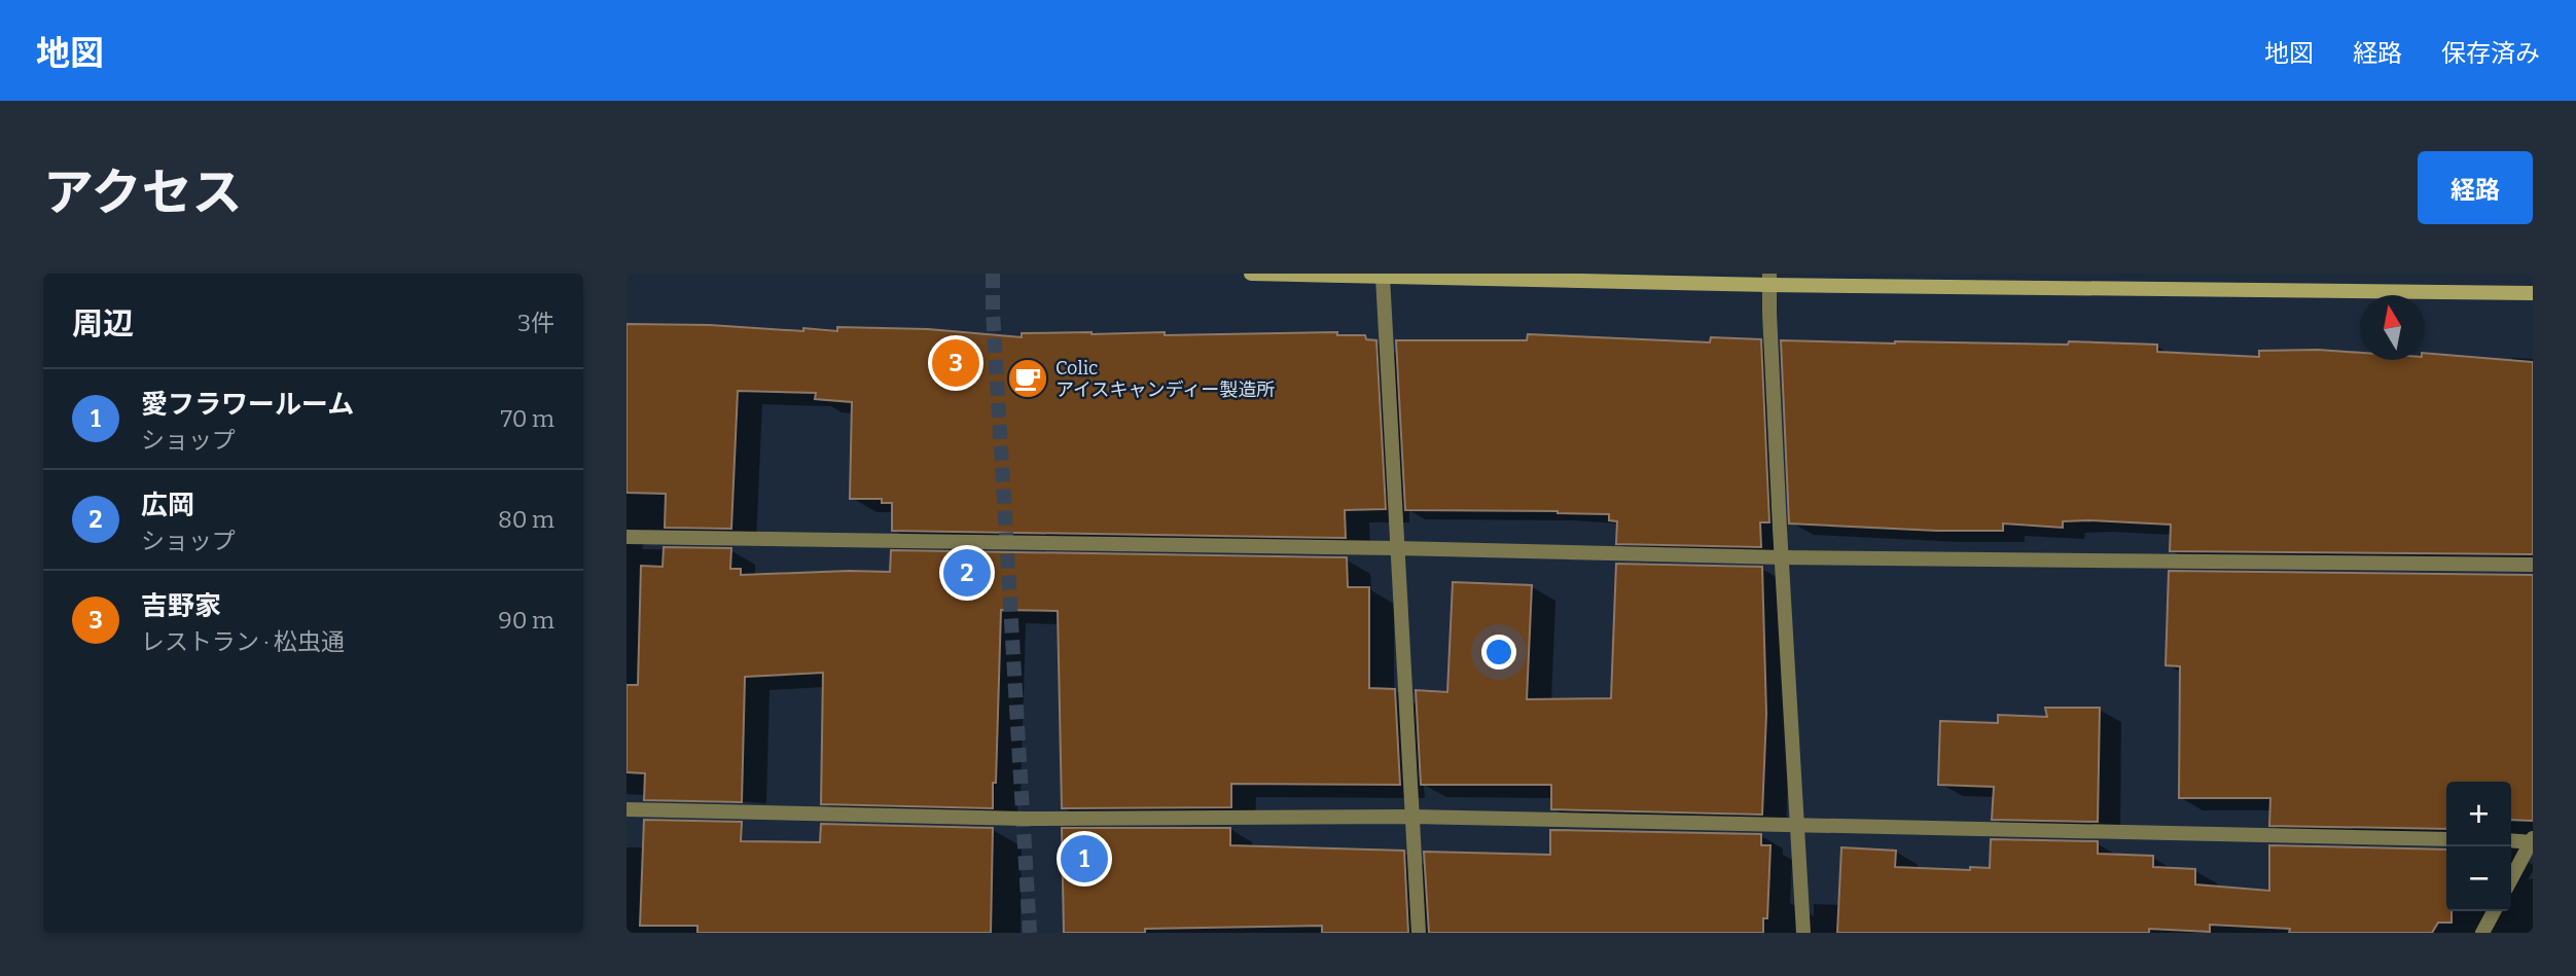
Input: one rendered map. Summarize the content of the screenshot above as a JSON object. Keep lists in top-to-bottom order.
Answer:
{
  "places": {
    "cafe": ["Colic アイスキャンディー製造所"]
  },
  "north": "top",
  "page": {
    "header": "地図",
    "nav": ["地図", "経路", "保存済み"],
    "title": "アクセス",
    "buttons": "経路",
    "heading": ["周辺", "3件"],
    "pins": ["3", "2", "1"],
    "list": [
      {
        "mark": "1",
        "name": "愛フラワールーム",
        "note": "ショップ",
        "value": "70 m"
      },
      {
        "mark": "2",
        "name": "広岡",
        "note": "ショップ",
        "value": "80 m"
      },
      {
        "mark": "3",
        "name": "吉野家",
        "note": "レストラン · 松虫通",
        "value": "90 m"
      }
    ],
    "map_buttons": ["+", "−"]
  }
}
